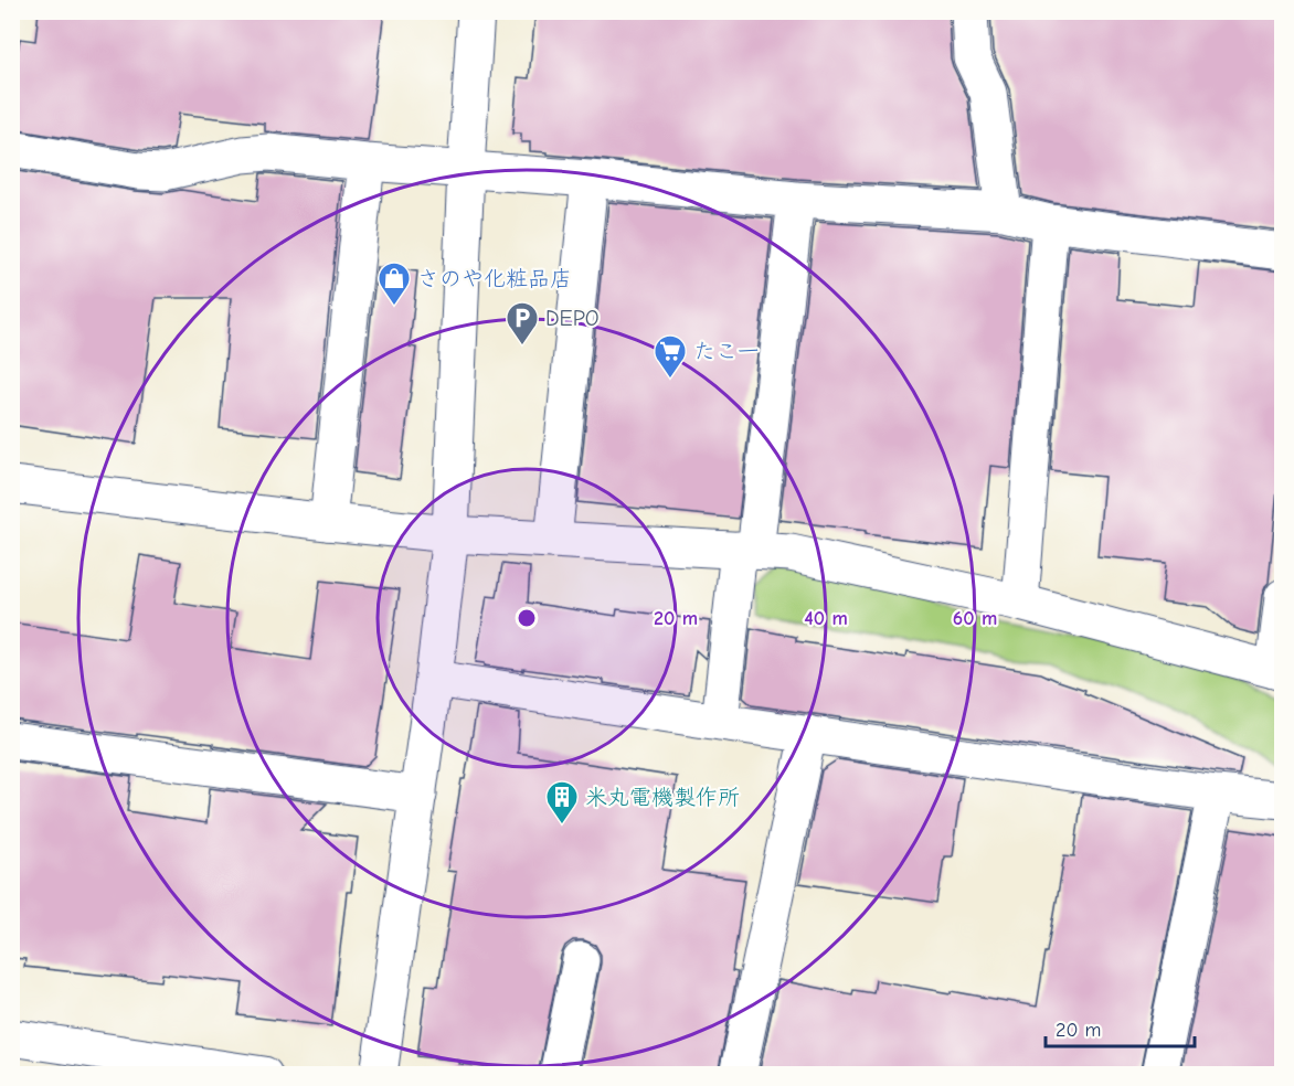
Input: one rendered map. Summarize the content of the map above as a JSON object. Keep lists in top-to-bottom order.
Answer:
{
  "places": {
    "shop": ["さのや化粧品店"],
    "parking": ["DEPO"],
    "supermarket": ["たこ一"],
    "building": ["米丸電機製作所"]
  },
  "scale_bar": "20 m",
  "rings": ["20 m", "40 m", "60 m"]
}
